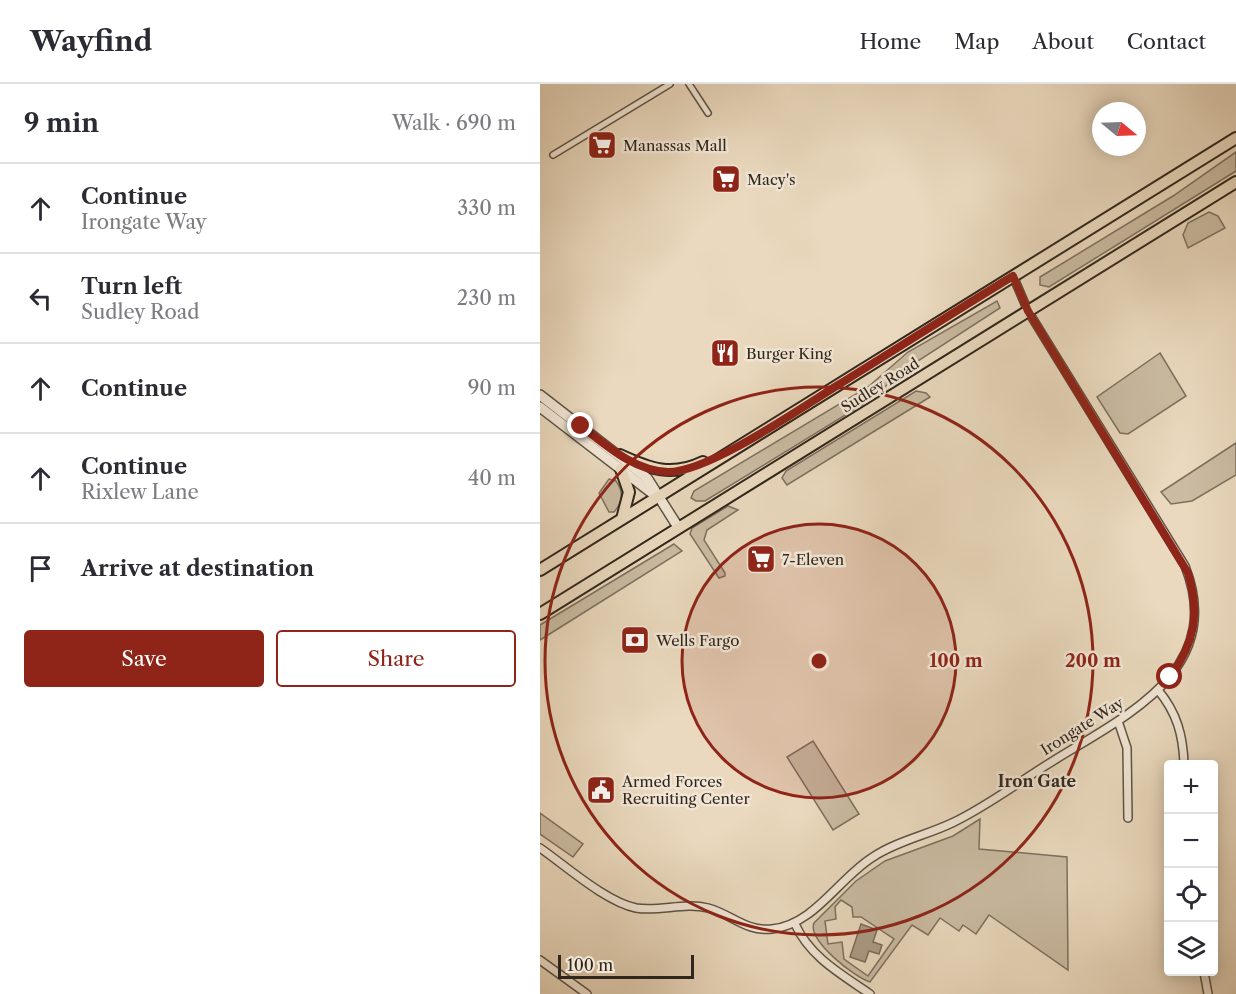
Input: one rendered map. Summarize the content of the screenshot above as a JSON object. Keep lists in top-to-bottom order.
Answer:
{
  "streets": {
    "main road": ["Sudley Road"],
    "street": ["Irongate Way"]
  },
  "crossings": [
    ["Sudley Road", "Irongate Way"]
  ],
  "districts": ["Iron Gate"],
  "places": {
    "supermarket": ["Manassas Mall", "Macy's", "7-Eleven"],
    "restaurant": ["Burger King"],
    "bank": ["Wells Fargo"],
    "public building": ["Armed Forces Recruiting Center"]
  },
  "scale_bar": "100 m",
  "north": "right",
  "page": {
    "header": "Wayfind",
    "nav": [
      "Home",
      "Map",
      "About",
      "Contact"
    ],
    "heading": ["9 min", "Walk · 690 m"],
    "list": [
      ["Continue", "Irongate Way", "330 m"],
      ["Turn left", "Sudley Road", "230 m"],
      ["Continue", "90 m"],
      ["Continue", "Rixlew Lane", "40 m"],
      "Arrive at destination"
    ],
    "buttons": ["Save", "Share"],
    "map_buttons": ["+", "−"],
    "scale": "100 m"
  },
  "rings": ["100 m", "200 m"]
}
